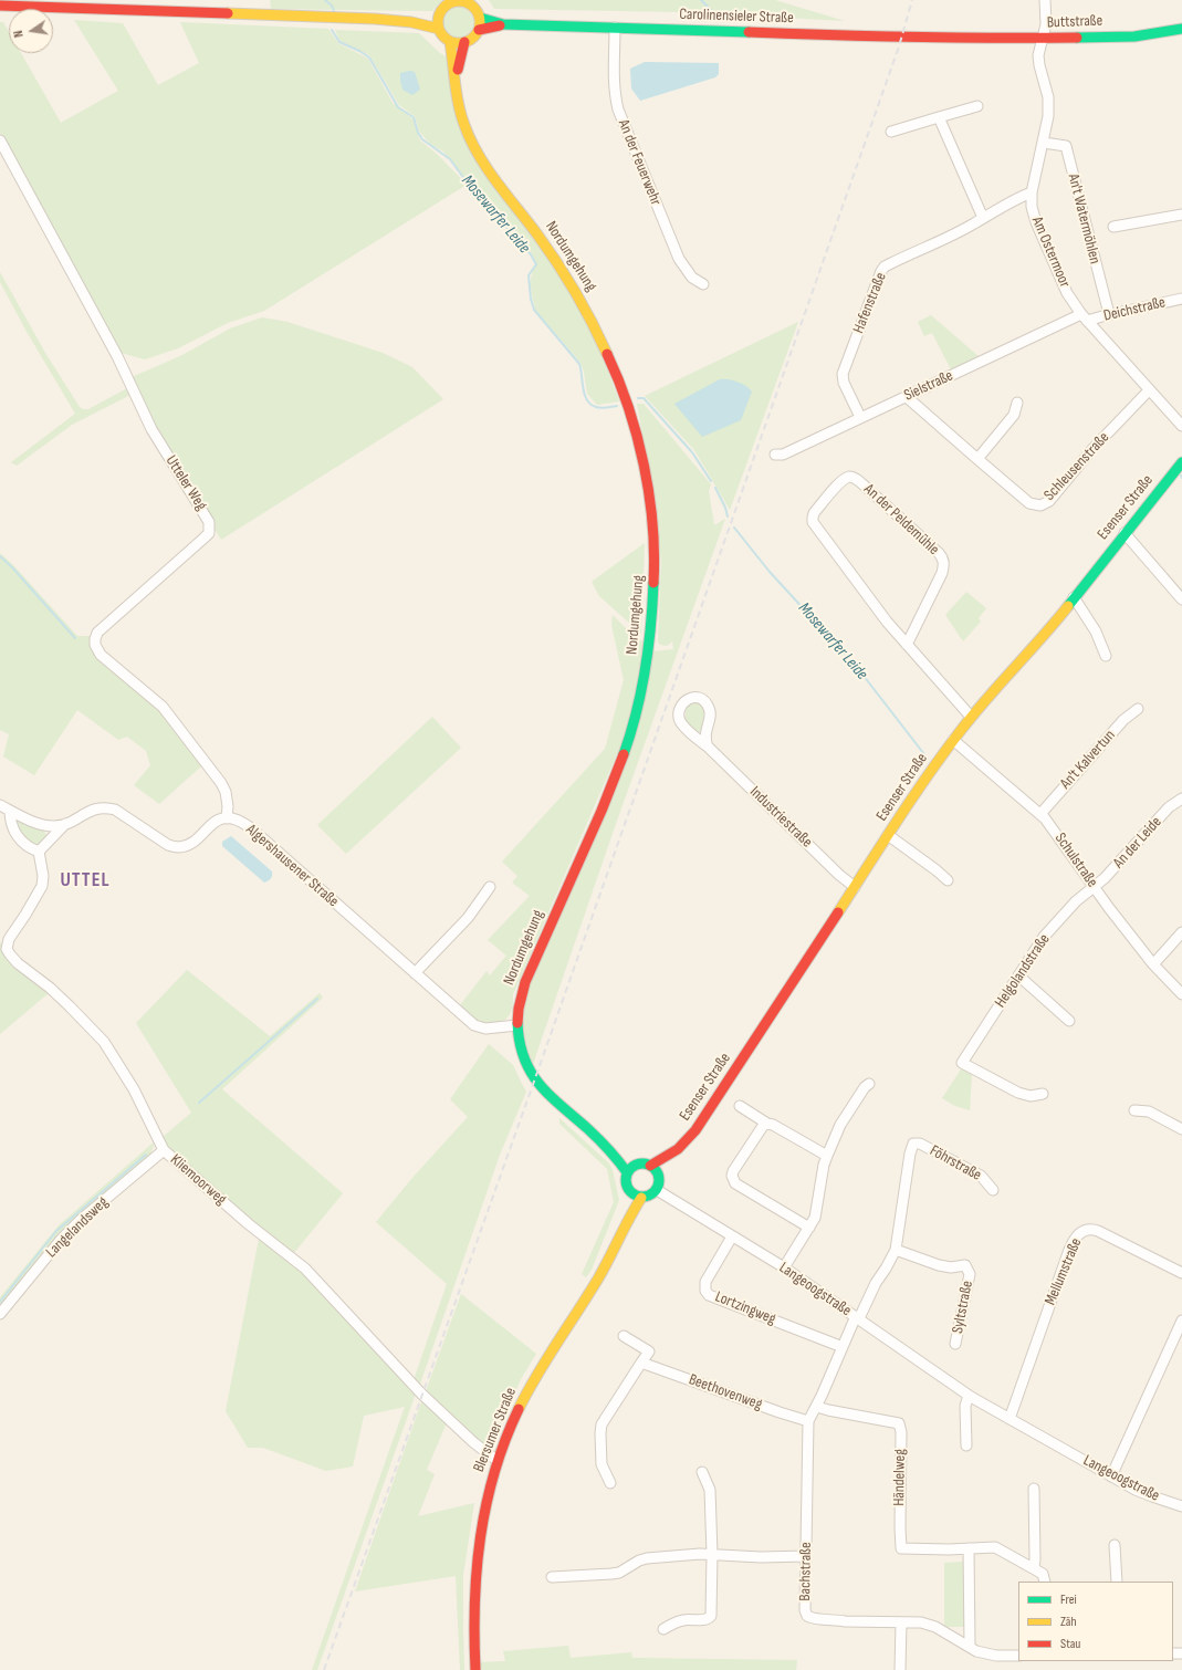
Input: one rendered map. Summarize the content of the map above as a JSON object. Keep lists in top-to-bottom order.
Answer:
{
  "streets": {
    "main road": [
      "Carolinensieler Straße",
      "Buttstraße",
      "Nordumgehung",
      "Esenser Straße",
      "Blersumer Straße"
    ],
    "street": [
      "An der Feuerwehr",
      "An't Watermöhlen",
      "Am Ostermoor",
      "Hafenstraße",
      "Deichstraße",
      "Sielstraße",
      "Schleusenstraße",
      "Utteler Weg",
      "An der Peldemühle",
      "An't Kalvertun",
      "Industriestraße",
      "An der Leide",
      "Schulstraße",
      "Algershausener Straße",
      "Helgolandstraße",
      "Föhrstraße",
      "Kliemoorweg",
      "Langelandsweg",
      "Mellumstraße",
      "Langeoogstraße",
      "Syltstraße",
      "Lortzingweg",
      "Beethovenweg",
      "Händelweg",
      "Bachstraße"
    ]
  },
  "crossings": [
    ["Carolinensieler Straße", "Buttstraße"],
    ["Carolinensieler Straße", "An der Feuerwehr"],
    ["Carolinensieler Straße", "Nordumgehung"],
    ["Buttstraße", "Am Ostermoor"],
    ["An't Watermöhlen", "Am Ostermoor"],
    ["An't Watermöhlen", "Deichstraße"],
    ["Am Ostermoor", "Hafenstraße"],
    ["Am Ostermoor", "Deichstraße"],
    ["Am Ostermoor", "Sielstraße"],
    ["Am Ostermoor", "Schleusenstraße"],
    ["Nordumgehung", "Esenser Straße"],
    ["Nordumgehung", "Algershausener Straße"],
    ["Nordumgehung", "Langeoogstraße"],
    ["Nordumgehung", "Blersumer Straße"],
    ["Hafenstraße", "Sielstraße"],
    ["Deichstraße", "Sielstraße"],
    ["Sielstraße", "Schleusenstraße"],
    ["Utteler Weg", "Algershausener Straße"],
    ["Esenser Straße", "An der Peldemühle"],
    ["Esenser Straße", "Industriestraße"],
    ["Esenser Straße", "Schulstraße"],
    ["Esenser Straße", "Langeoogstraße"],
    ["Esenser Straße", "Blersumer Straße"],
    ["An't Kalvertun", "Schulstraße"],
    ["An der Leide", "Schulstraße"],
    ["An der Leide", "Helgolandstraße"],
    ["Schulstraße", "Helgolandstraße"],
    ["Föhrstraße", "Syltstraße"],
    ["Kliemoorweg", "Langelandsweg"],
    ["Kliemoorweg", "Blersumer Straße"],
    ["Mellumstraße", "Langeoogstraße"],
    ["Langeoogstraße", "Lortzingweg"],
    ["Langeoogstraße", "Blersumer Straße"],
    ["Langeoogstraße", "Bachstraße"],
    ["Lortzingweg", "Bachstraße"],
    ["Beethovenweg", "Bachstraße"],
    ["Händelweg", "Bachstraße"]
  ],
  "districts": ["UTTEL"],
  "water": ["Mosewarfer Leide"],
  "legend": ["Frei", "Zäh", "Stau"],
  "north": "left"
}
